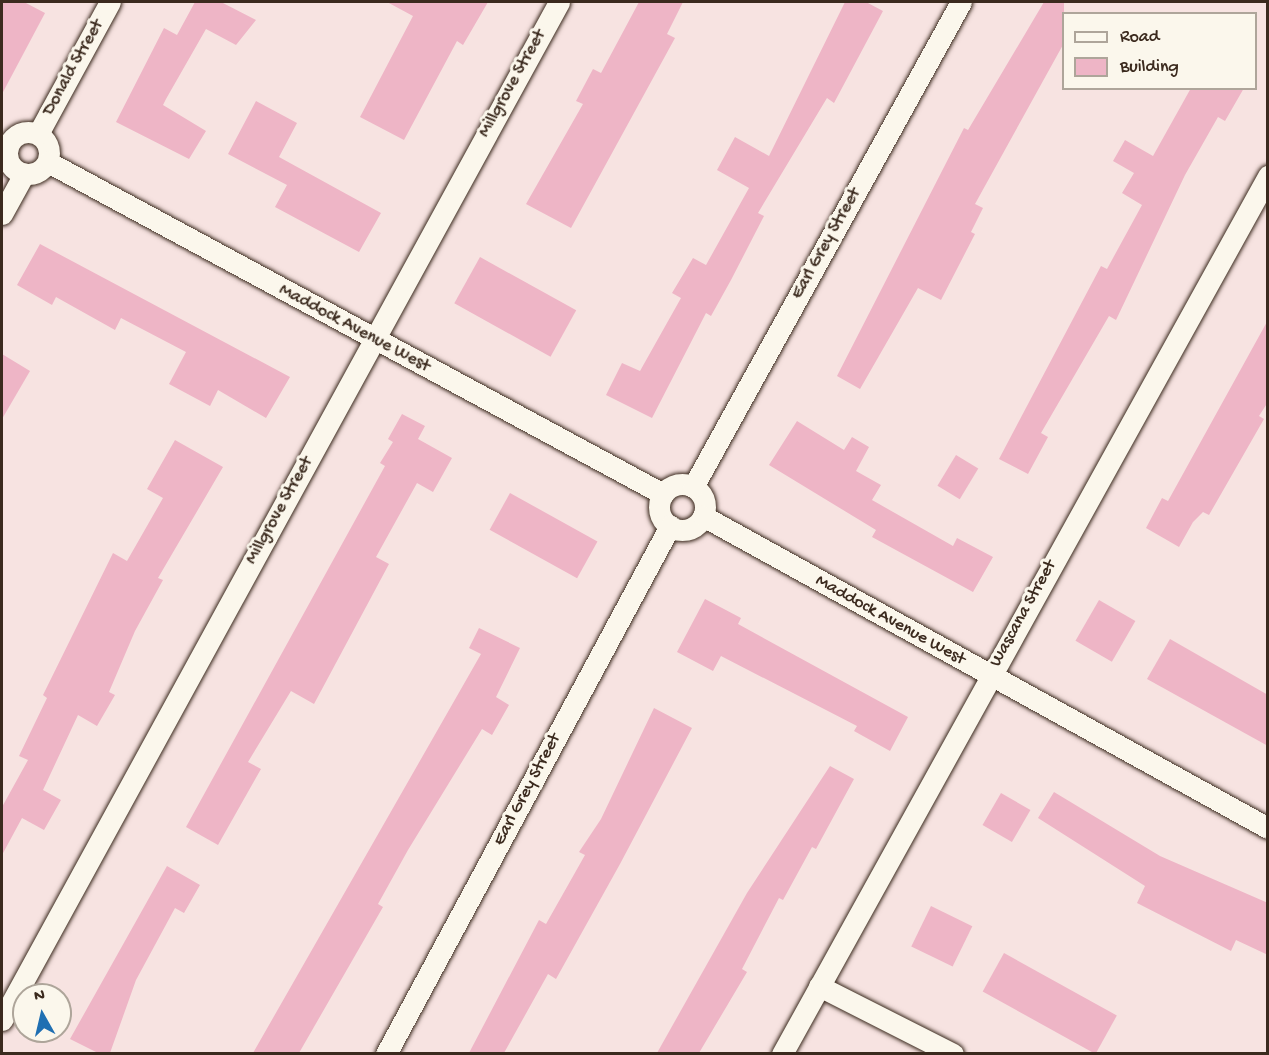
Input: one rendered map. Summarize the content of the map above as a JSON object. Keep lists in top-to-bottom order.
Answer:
{
  "streets": {
    "street": [
      "Donald Street",
      "Millgrove Street",
      "Earl Grey Street",
      "Maddock Avenue West",
      "Wascana Street"
    ]
  },
  "crossings": [
    ["Donald Street", "Maddock Avenue West"],
    ["Millgrove Street", "Maddock Avenue West"],
    ["Earl Grey Street", "Maddock Avenue West"],
    ["Maddock Avenue West", "Wascana Street"]
  ],
  "legend": ["Road", "Building"],
  "north": "top"
}
